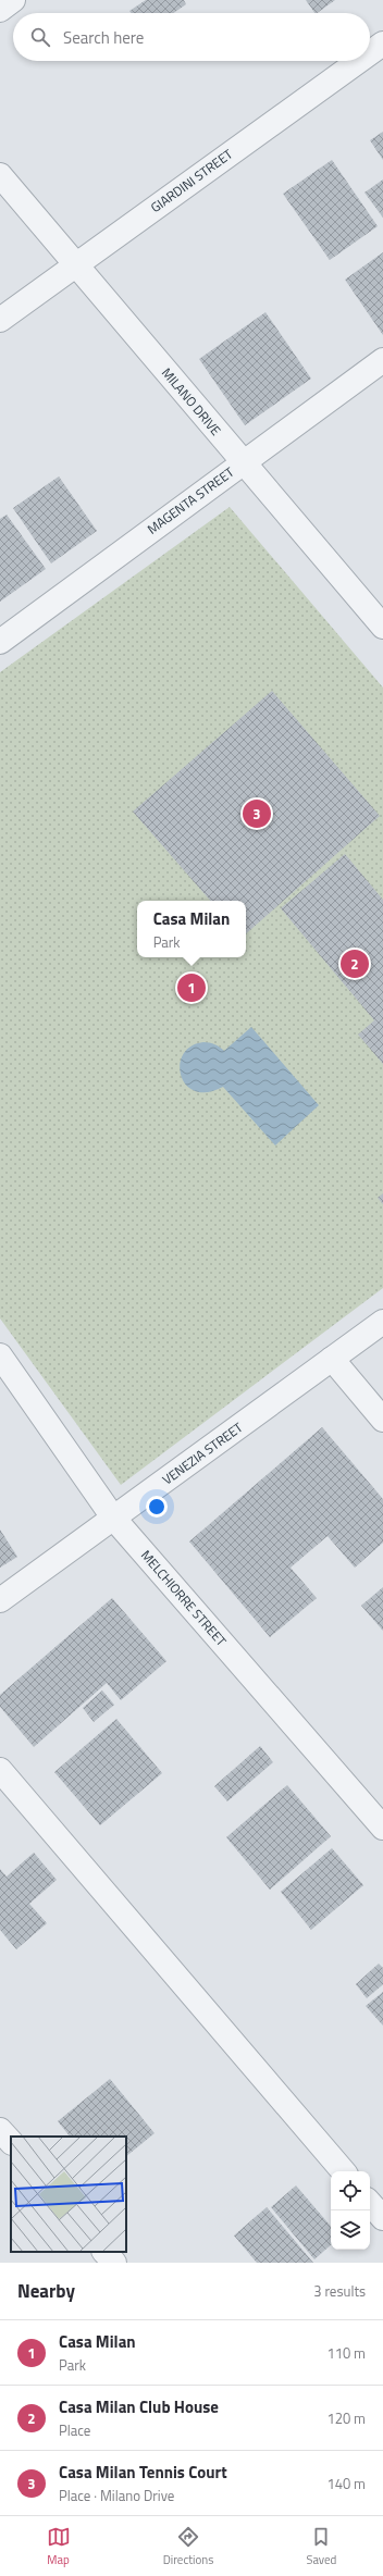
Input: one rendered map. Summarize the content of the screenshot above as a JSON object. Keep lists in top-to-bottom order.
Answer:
{
  "streets": {
    "street": [
      "GIARDINI STREET",
      "MILANO DRIVE",
      "MAGENTA STREET",
      "VENEZIA STREET",
      "MELCHIORRE STREET"
    ]
  },
  "crossings": [
    ["GIARDINI STREET", "MILANO DRIVE"],
    ["MILANO DRIVE", "MAGENTA STREET"],
    ["VENEZIA STREET", "MELCHIORRE STREET"]
  ],
  "page": {
    "search": "Search here",
    "pins": ["3", "2", "1"],
    "popup": ["Casa Milan", "Park"],
    "heading": ["Nearby", "3 results"],
    "list": [
      {
        "mark": "1",
        "name": "Casa Milan",
        "note": "Park",
        "value": "110 m"
      },
      {
        "mark": "2",
        "name": "Casa Milan Club House",
        "note": "Place",
        "value": "120 m"
      },
      {
        "mark": "3",
        "name": "Casa Milan Tennis Court",
        "note": "Place · Milano Drive",
        "value": "140 m"
      }
    ],
    "nav": ["Map", "Directions", "Saved"]
  }
}
